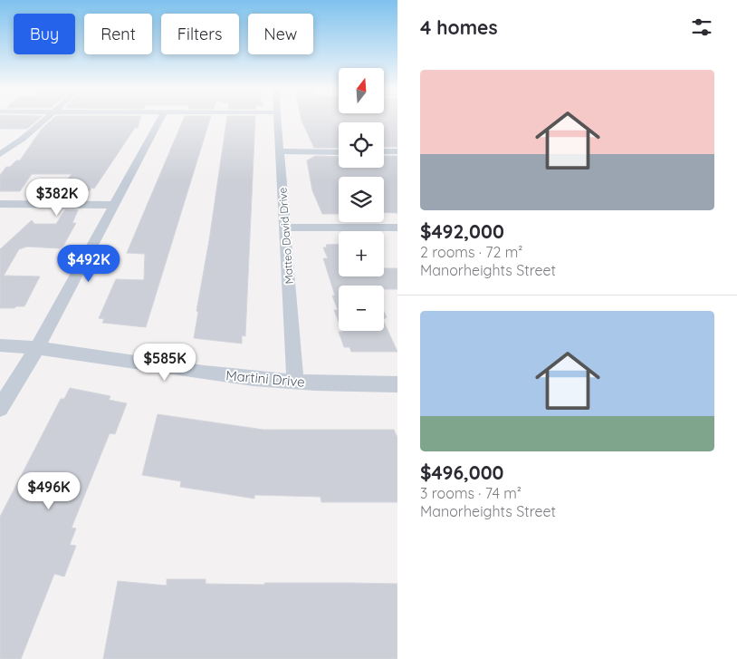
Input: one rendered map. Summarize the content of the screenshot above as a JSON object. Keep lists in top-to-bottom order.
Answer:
{
  "streets": {
    "street": ["Matteo David Drive", "Martini Drive"]
  },
  "crossings": [
    ["Matteo David Drive", "Martini Drive"]
  ],
  "north": "top",
  "page": {
    "heading": "4 homes",
    "chip": [
      "Buy",
      "Rent",
      "Filters",
      "New"
    ],
    "list": [
      {
        "name": "$492,000",
        "note": "2 rooms · 72 m² · Manorheights Street"
      },
      {
        "name": "$496,000",
        "note": "3 rooms · 74 m² · Manorheights Street"
      }
    ],
    "map_buttons": ["+", "−"],
    "price": [
      "$382K",
      "$492K",
      "$585K",
      "$496K"
    ]
  }
}
